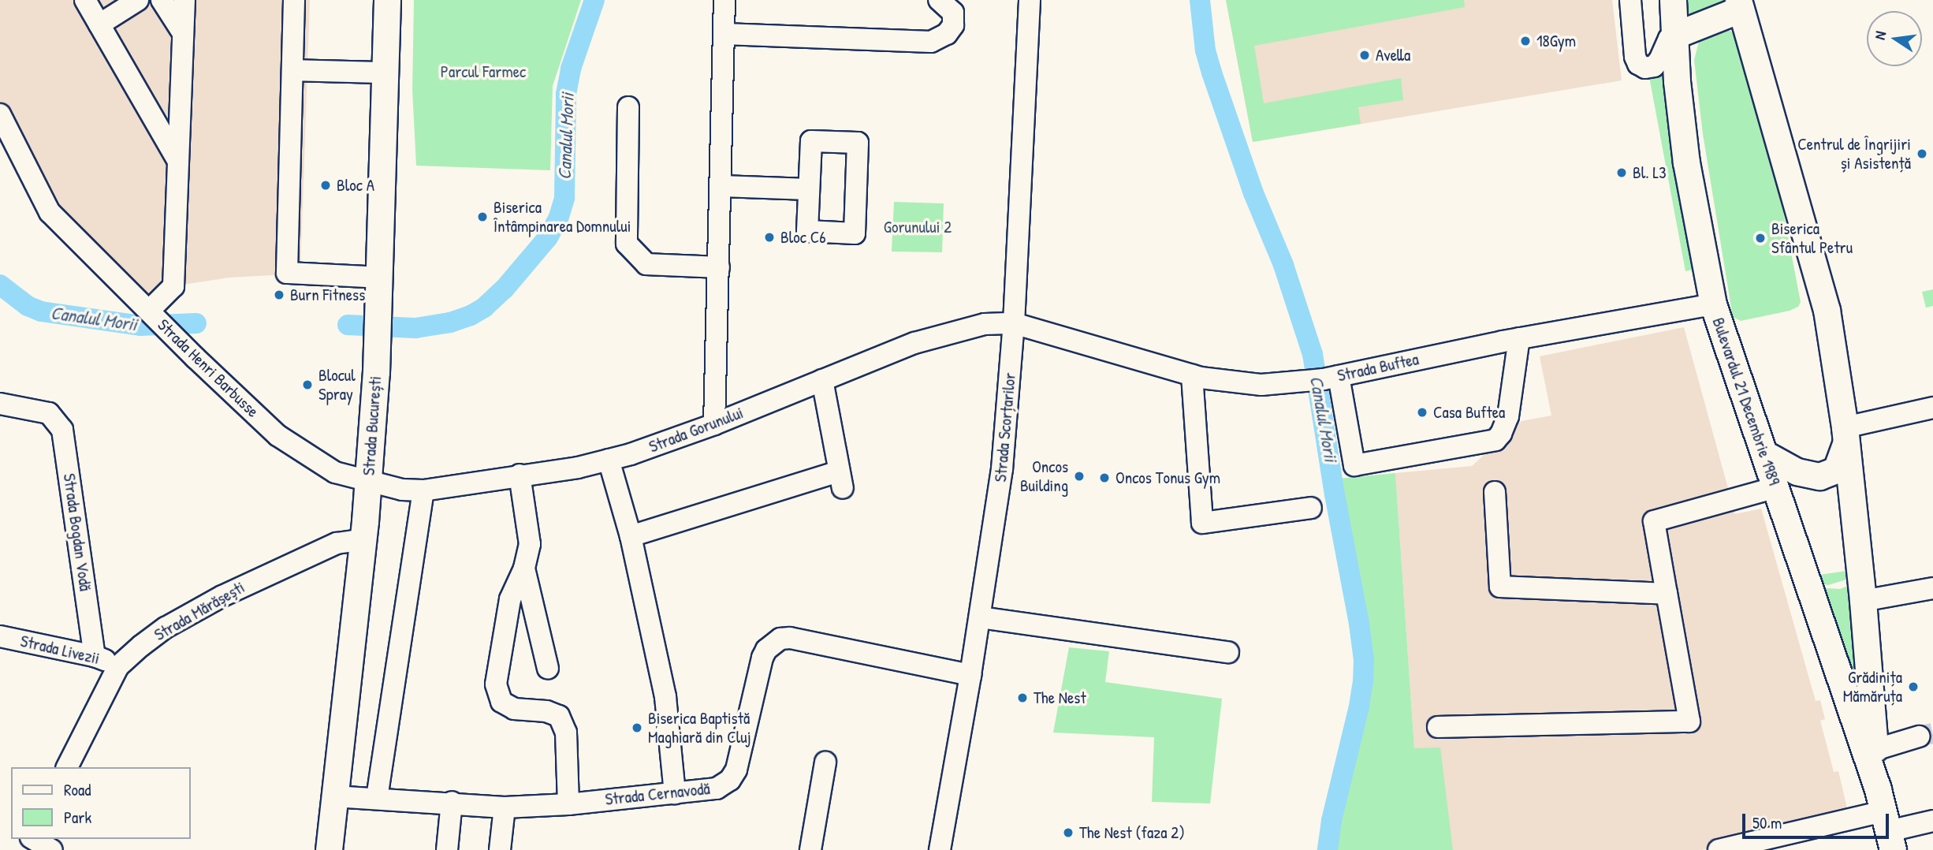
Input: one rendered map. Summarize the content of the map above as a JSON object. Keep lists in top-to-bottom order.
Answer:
{
  "streets": {
    "main road": ["Bulevardul 21 Decembrie 1989", "Strada București"],
    "street": [
      "Strada Buftea",
      "Strada Henri Barbusse",
      "Strada Scorțarilor",
      "Strada Gorunului",
      "Strada Bogdan Vodă",
      "Strada Mărășești",
      "Strada Livezii",
      "Strada Cernavodă"
    ]
  },
  "crossings": [
    ["Strada Buftea", "Bulevardul 21 Decembrie 1989"],
    ["Strada Buftea", "Strada Scorțarilor"],
    ["Strada Buftea", "Strada Gorunului"],
    ["Strada Henri Barbusse", "Strada București"],
    ["Strada Henri Barbusse", "Strada Gorunului"],
    ["Strada București", "Strada Gorunului"],
    ["Strada București", "Strada Mărășești"],
    ["Strada București", "Strada Cernavodă"],
    ["Strada Scorțarilor", "Strada Gorunului"],
    ["Strada Scorțarilor", "Strada Cernavodă"],
    ["Strada Bogdan Vodă", "Strada Livezii"],
    ["Strada Mărășești", "Strada Livezii"]
  ],
  "water": ["Canalul Morii"],
  "parks": ["Parcul Farmec", "Gorunului 2"],
  "places": [
    "18Gym",
    "Avella",
    "Centrul de Îngrijiri și Asistență",
    "Bl. L3",
    "Bloc A",
    "Biserica Întâmpinarea Domnului",
    "Bloc C6",
    "Biserica Sfântul Petru",
    "Burn Fitness",
    "Blocul Spray",
    "Casa Buftea",
    "Oncos Building",
    "Oncos Tonus Gym",
    "Grădinița Mămăruța",
    "The Nest",
    "Biserica Baptistă Maghiară din Cluj",
    "The Nest (faza 2)"
  ],
  "legend": ["Road", "Park"],
  "scale_bar": "50 m",
  "north": "left"
}
